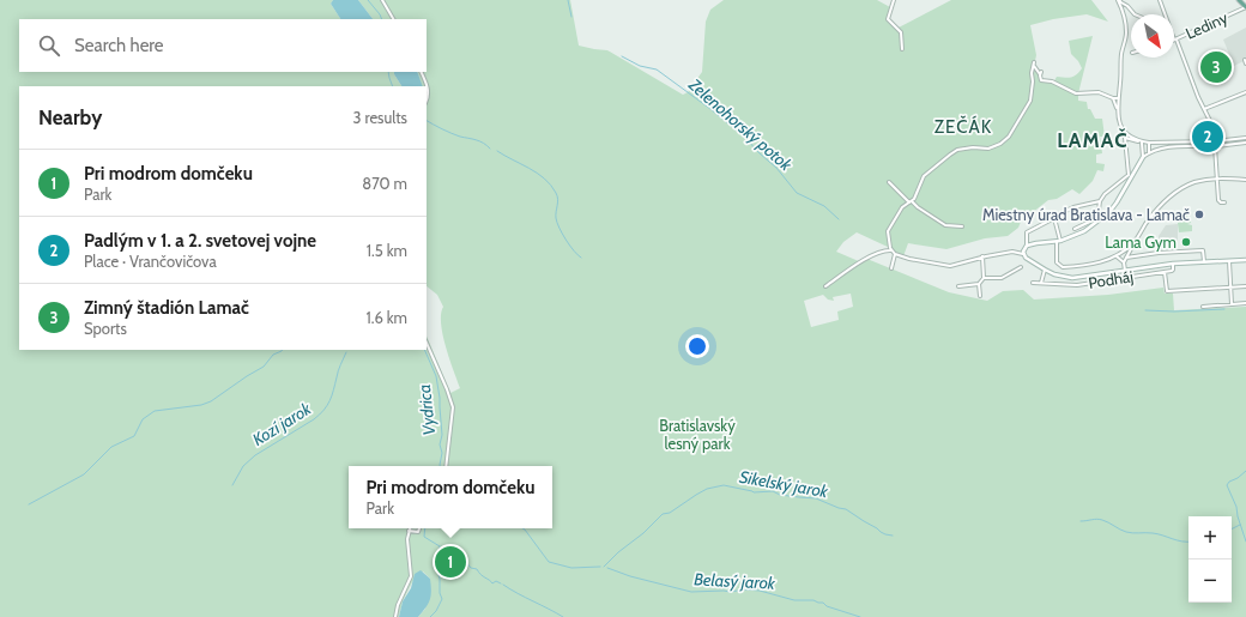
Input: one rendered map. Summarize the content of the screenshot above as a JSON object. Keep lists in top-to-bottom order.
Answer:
{
  "streets": {
    "street": ["Lediny", "Podháj"]
  },
  "districts": ["ZEČÁK", "LAMAČ"],
  "water": [
    "Zelenohorský potok",
    "Vydrica",
    "Kozí jarok",
    "Sikelský jarok",
    "Belasý jarok"
  ],
  "parks": ["Bratislavský lesný park"],
  "places": ["Miestny úrad Bratislava - Lamač", "Lama Gym"],
  "north": "bottom right",
  "page": {
    "search": "Search here",
    "pins": ["3", "2", "1"],
    "heading": ["Nearby", "3 results"],
    "list": [
      {
        "mark": "1",
        "name": "Pri modrom domčeku",
        "note": "Park",
        "value": "870 m"
      },
      {
        "mark": "2",
        "name": "Padlým v 1. a 2. svetovej vojne",
        "note": "Place · Vrančovičova",
        "value": "1.5 km"
      },
      {
        "mark": "3",
        "name": "Zimný štadión Lamač",
        "note": "Sports",
        "value": "1.6 km"
      }
    ],
    "popup": ["Pri modrom domčeku", "Park"],
    "map_buttons": ["+", "−"]
  }
}
